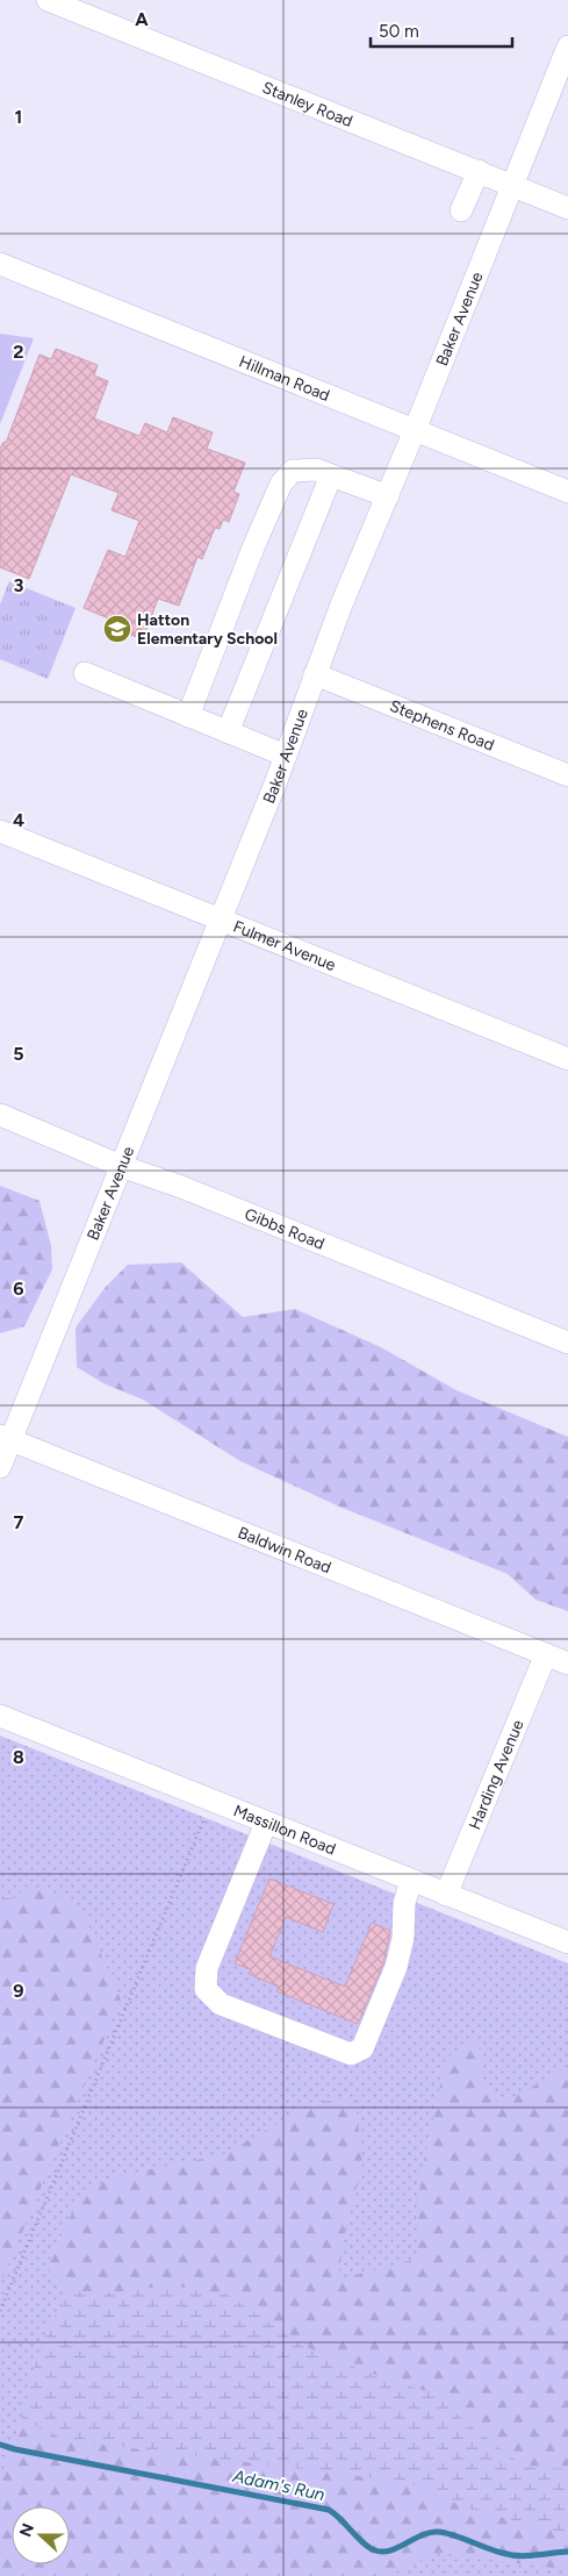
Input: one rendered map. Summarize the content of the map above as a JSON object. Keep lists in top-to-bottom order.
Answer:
{
  "streets": {
    "street": [
      "Stanley Road",
      "Baker Avenue",
      "Hillman Road",
      "Stephens Road",
      "Fulmer Avenue",
      "Gibbs Road",
      "Baldwin Road",
      "Harding Avenue",
      "Massillon Road"
    ]
  },
  "crossings": [
    ["Stanley Road", "Baker Avenue"],
    ["Baker Avenue", "Hillman Road"],
    ["Baker Avenue", "Stephens Road"],
    ["Baker Avenue", "Fulmer Avenue"],
    ["Baker Avenue", "Gibbs Road"],
    ["Baker Avenue", "Baldwin Road"],
    ["Baldwin Road", "Harding Avenue"],
    ["Harding Avenue", "Massillon Road"]
  ],
  "water": ["Adam's Run"],
  "places": {
    "school or university": ["Hatton Elementary School"]
  },
  "scale_bar": "50 m",
  "north": "left",
  "grid": {
    "columns": ["A"],
    "rows": [
      "1",
      "2",
      "3",
      "4",
      "5",
      "6",
      "7",
      "8",
      "9"
    ]
  }
}
